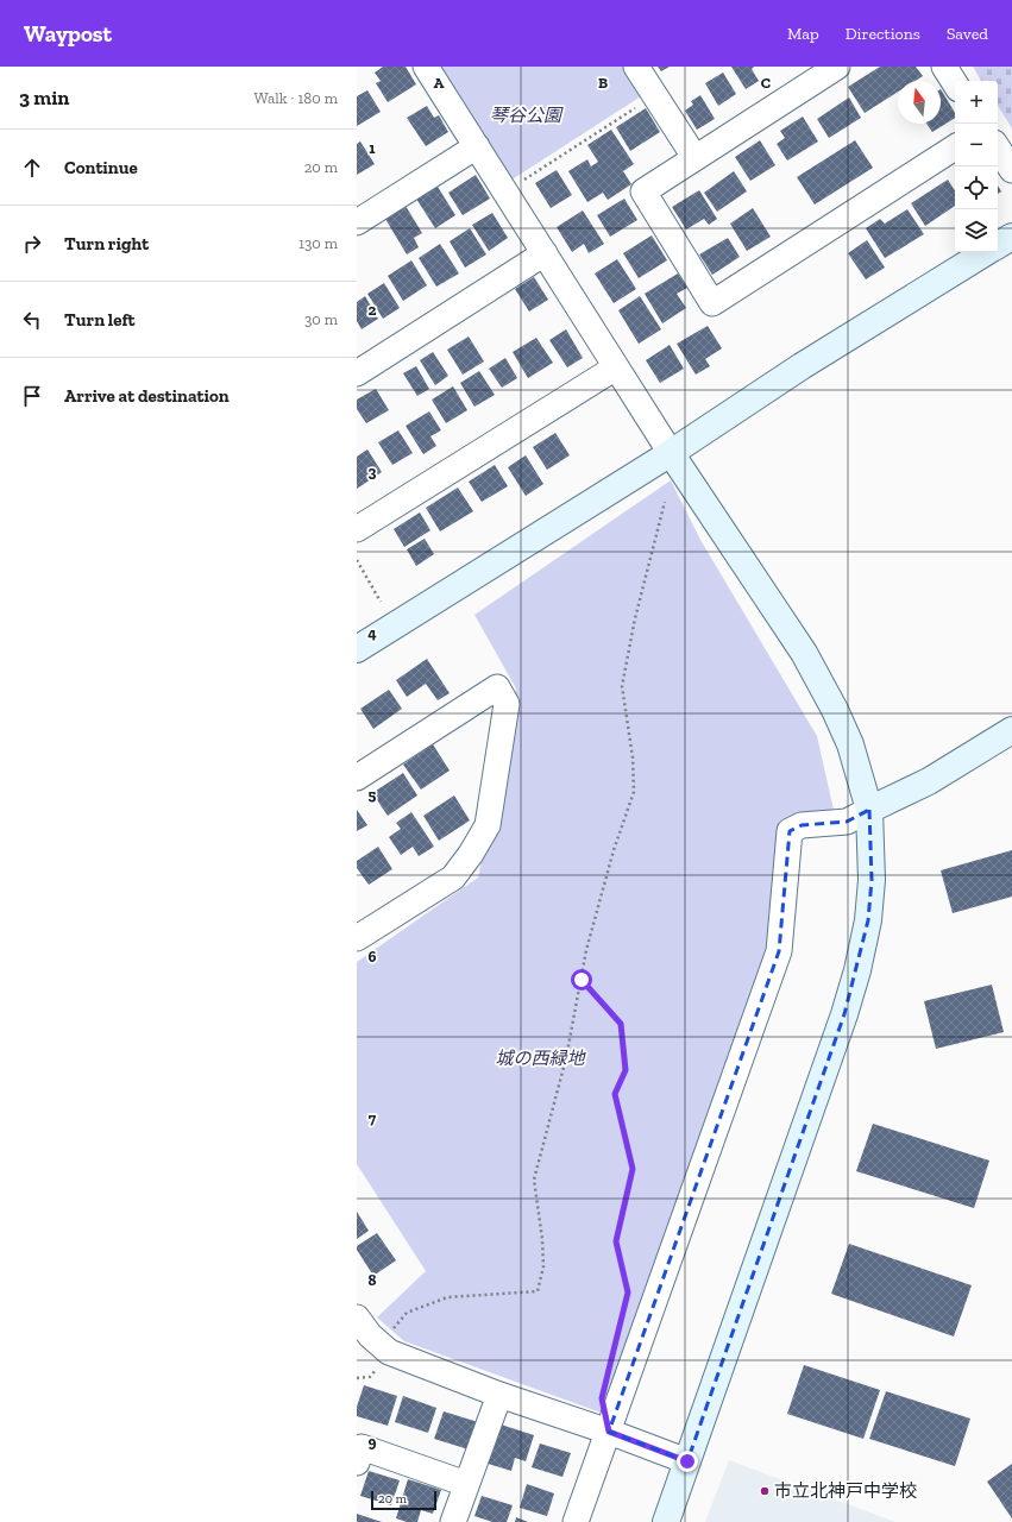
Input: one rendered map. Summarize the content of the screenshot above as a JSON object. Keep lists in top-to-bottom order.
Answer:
{
  "parks": ["琴谷公園", "城の西緑地"],
  "places": ["市立北神戸中学校"],
  "scale_bar": "20 m",
  "north": "top",
  "page": {
    "header": "Waypost",
    "nav": ["Map", "Directions", "Saved"],
    "heading": ["3 min", "Walk · 180 m"],
    "map_buttons": ["+", "−"],
    "list": [
      ["Continue", "20 m"],
      ["Turn right", "130 m"],
      ["Turn left", "30 m"],
      "Arrive at destination"
    ],
    "scale": "20 m"
  },
  "grid": {
    "columns": ["A", "B", "C"],
    "rows": [
      "1",
      "2",
      "3",
      "4",
      "5",
      "6",
      "7",
      "8",
      "9"
    ]
  }
}
